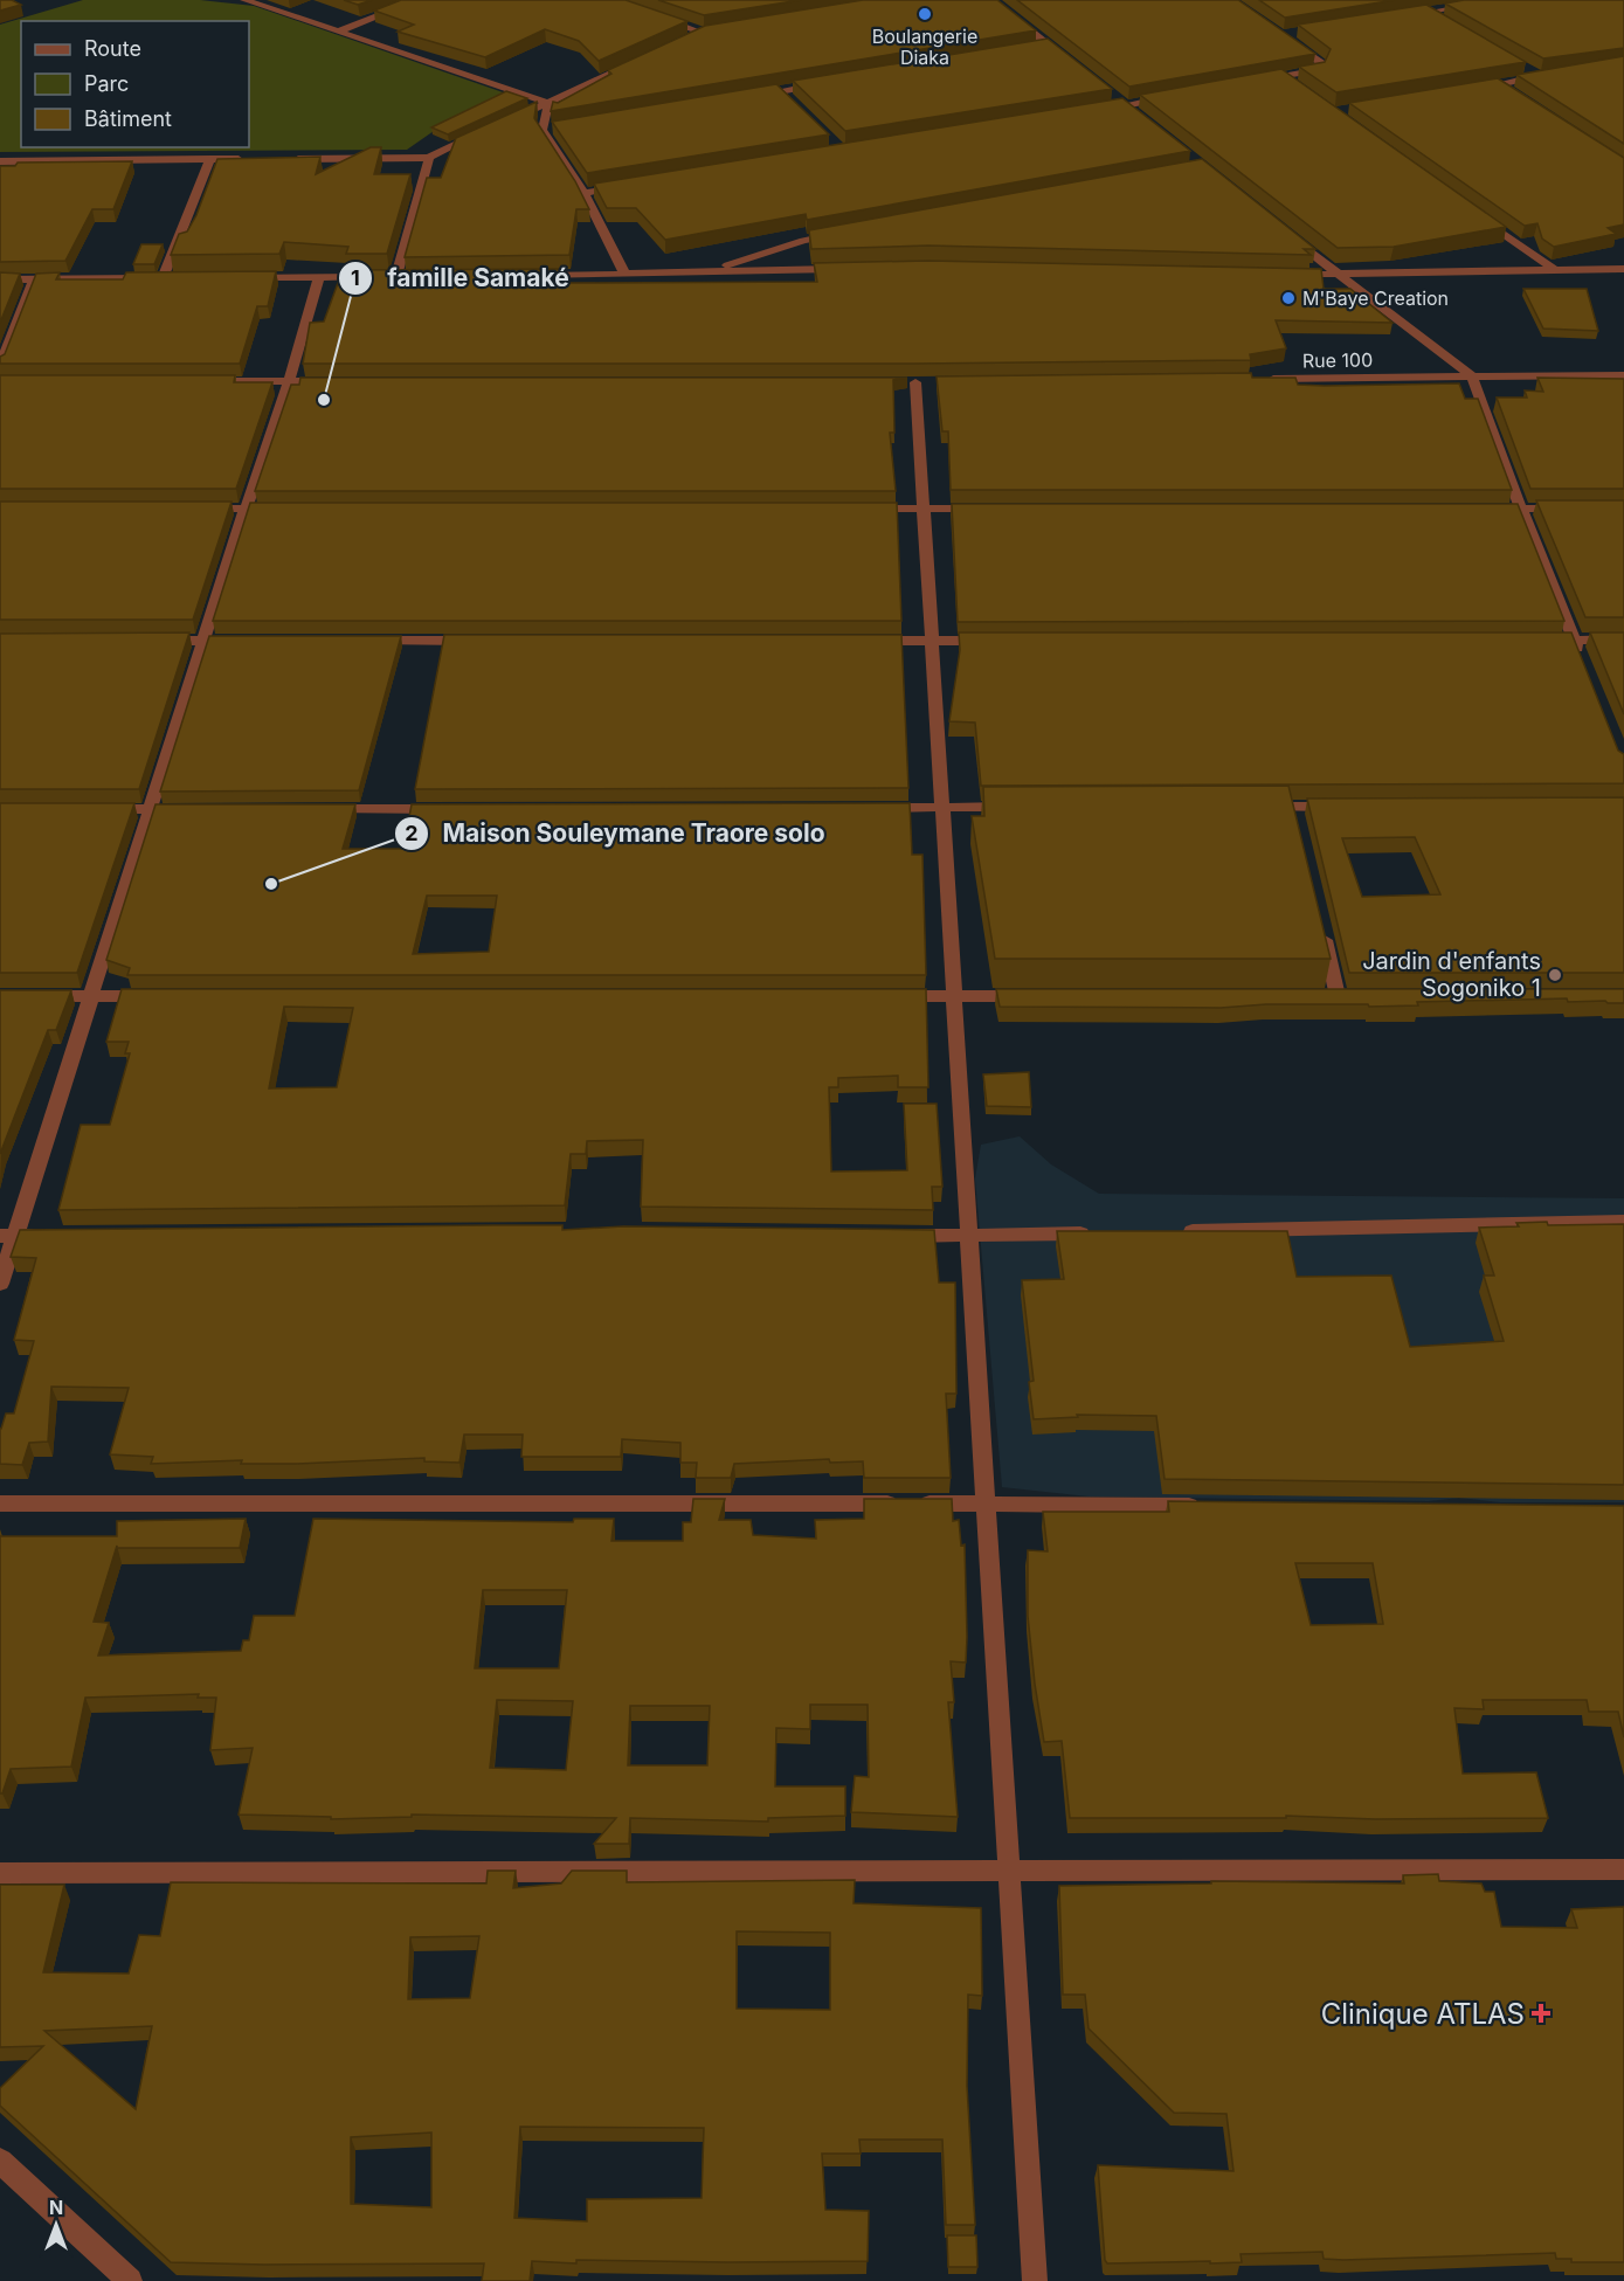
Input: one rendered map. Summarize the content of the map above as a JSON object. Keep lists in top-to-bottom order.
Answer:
{
  "streets": {
    "street": ["Rue 100"]
  },
  "places": {
    "other": [
      "Boulangerie Diaka",
      "M'Baye Creation",
      "famille Samaké",
      "Maison Souleymane Traore solo",
      "Jardin d'enfants Sogoniko 1"
    ],
    "health": ["Clinique ATLAS"]
  },
  "legend": ["Route", "Parc", "Bâtiment"],
  "north": "top"
}
